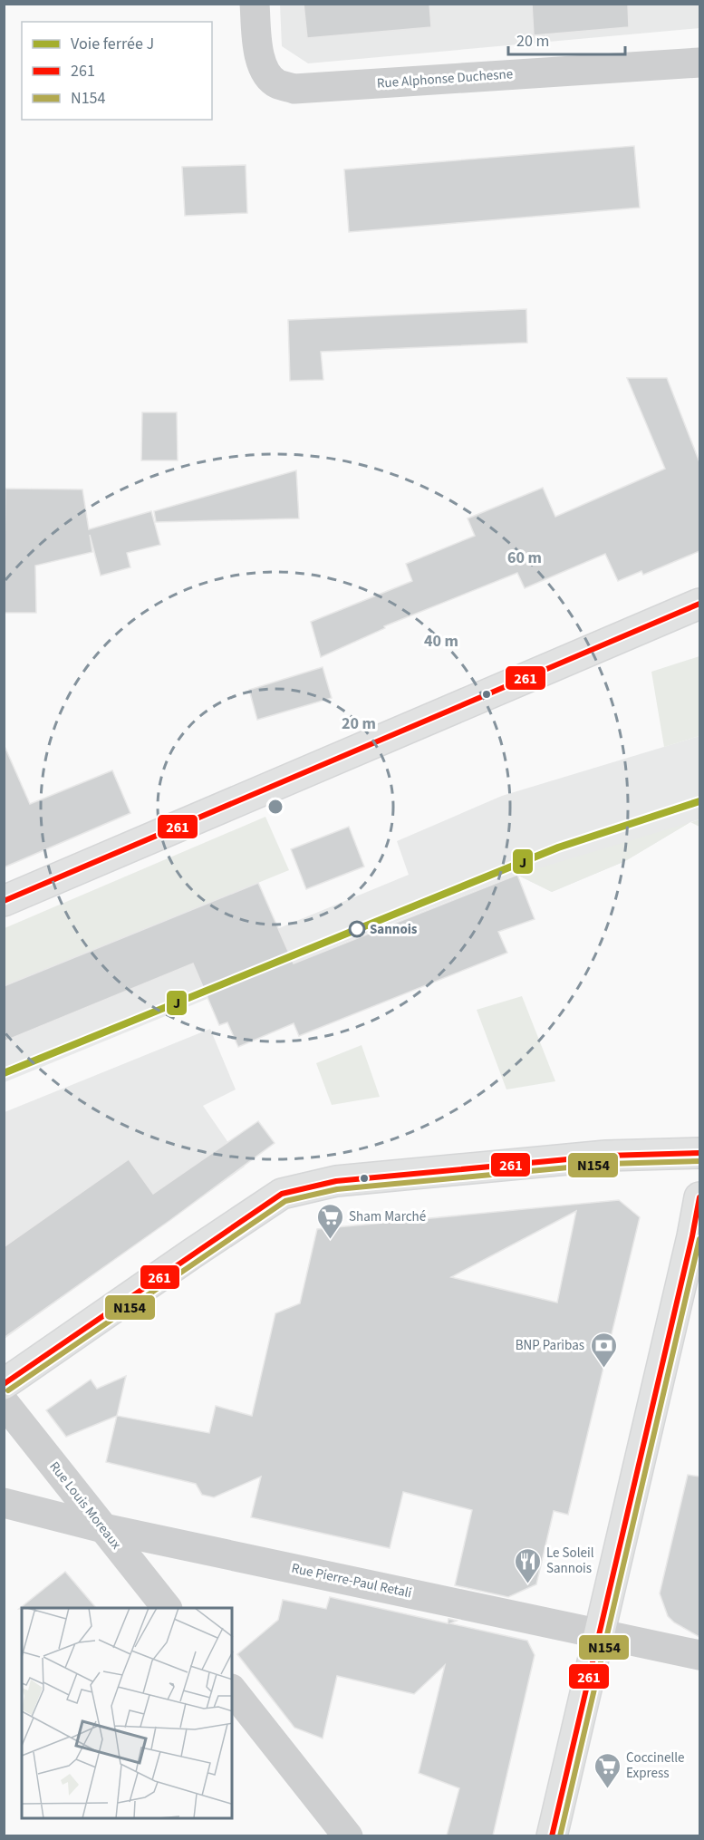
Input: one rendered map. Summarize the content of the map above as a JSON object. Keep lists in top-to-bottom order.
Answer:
{
  "streets": {
    "street": ["Rue Alphonse Duchesne", "Rue Louis Moreaux", "Rue Pierre-Paul Retali"]
  },
  "crossings": [
    ["Rue Louis Moreaux", "Rue Pierre-Paul Retali"]
  ],
  "places": {
    "other": ["Sannois"],
    "supermarket": ["Sham Marché", "Coccinelle Express"],
    "bank": ["BNP Paribas"],
    "restaurant": ["Le Soleil Sannois"]
  },
  "lines": ["transit line 261", "rail line J", "transit line N154"],
  "legend": ["Voie ferrée J", "261", "N154"],
  "scale_bar": "20 m",
  "rings": ["60 m", "40 m", "20 m"]
}
